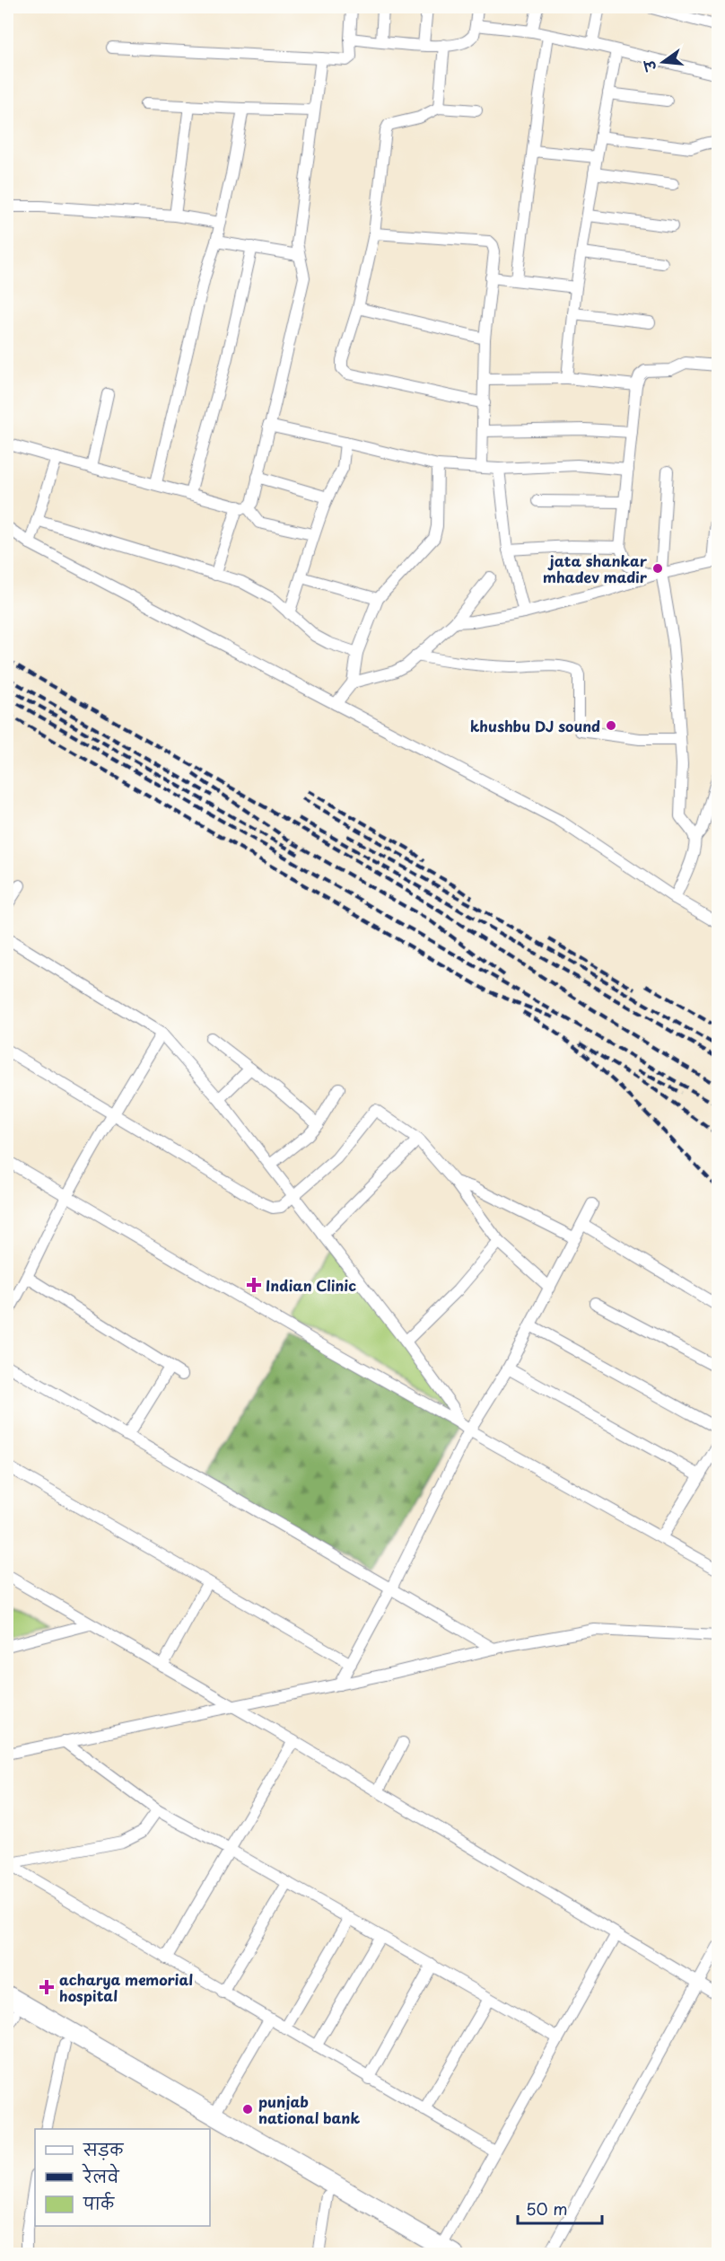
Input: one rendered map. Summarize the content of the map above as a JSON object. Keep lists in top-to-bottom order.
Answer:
{
  "places": {
    "other": ["jata shankar mhadev madir", "khushbu DJ sound", "punjab national bank"],
    "health": ["Indian Clinic", "acharya memorial hospital"]
  },
  "legend": ["सड़क", "रेलवे", "पार्क"],
  "scale_bar": "50 m",
  "north": "left"
}
